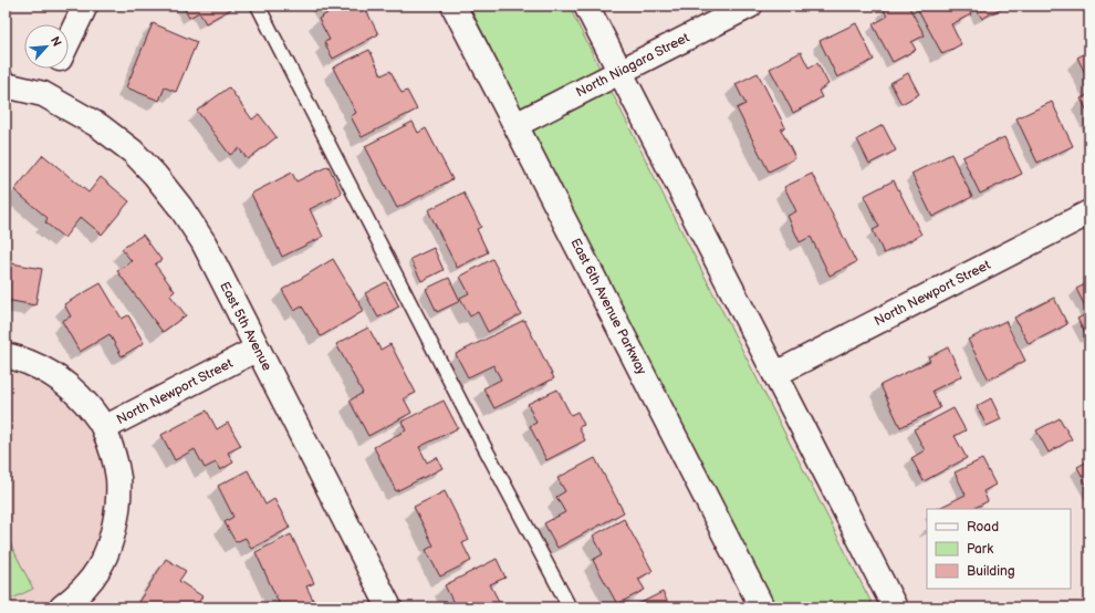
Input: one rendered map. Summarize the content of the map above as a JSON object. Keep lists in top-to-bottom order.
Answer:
{
  "streets": {
    "street": [
      "North Niagara Street",
      "North Newport Street",
      "East 6th Avenue Parkway",
      "East 5th Avenue"
    ]
  },
  "crossings": [
    ["North Niagara Street", "East 6th Avenue Parkway"],
    ["North Newport Street", "East 5th Avenue"]
  ],
  "legend": ["Road", "Park", "Building"],
  "north": "top right"
}
